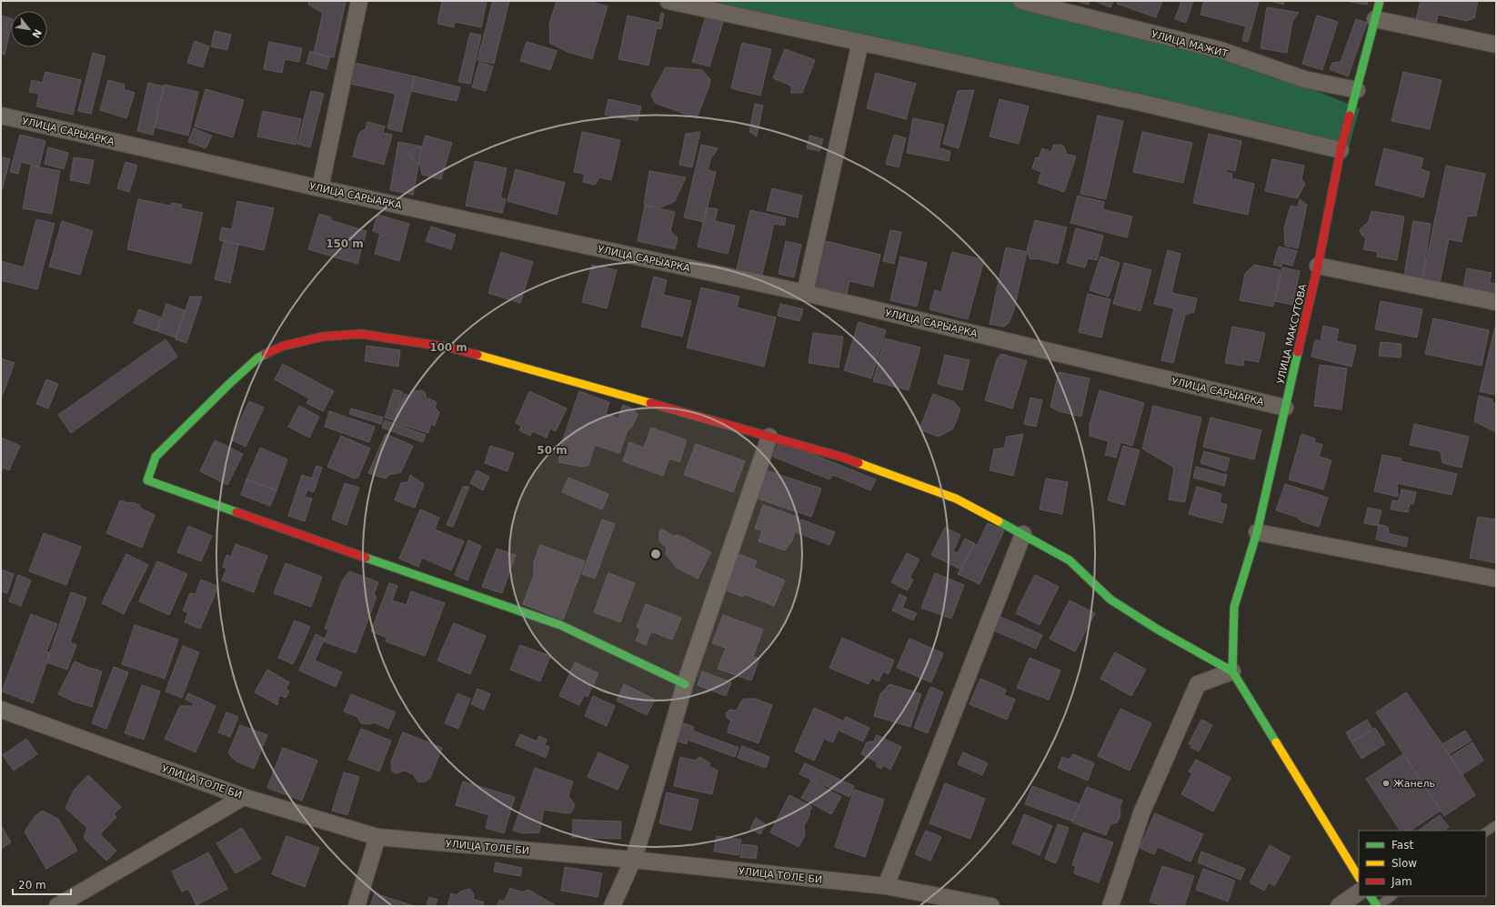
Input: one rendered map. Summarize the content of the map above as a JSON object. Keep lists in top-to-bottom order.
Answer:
{
  "streets": {
    "street": [
      "УЛИЦА МАЖИТ",
      "УЛИЦА САРЫАРКА",
      "УЛИЦА МАКСУТОВА",
      "УЛИЦА ТОЛЕ БИ"
    ]
  },
  "crossings": [
    ["УЛИЦА МАЖИТ", "УЛИЦА МАКСУТОВА"],
    ["УЛИЦА САРЫАРКА", "УЛИЦА МАКСУТОВА"]
  ],
  "places": ["Жанель"],
  "legend": ["Fast", "Slow", "Jam"],
  "scale_bar": "20 m",
  "north": "bottom right",
  "rings": ["150 m", "100 m", "50 m"]
}
